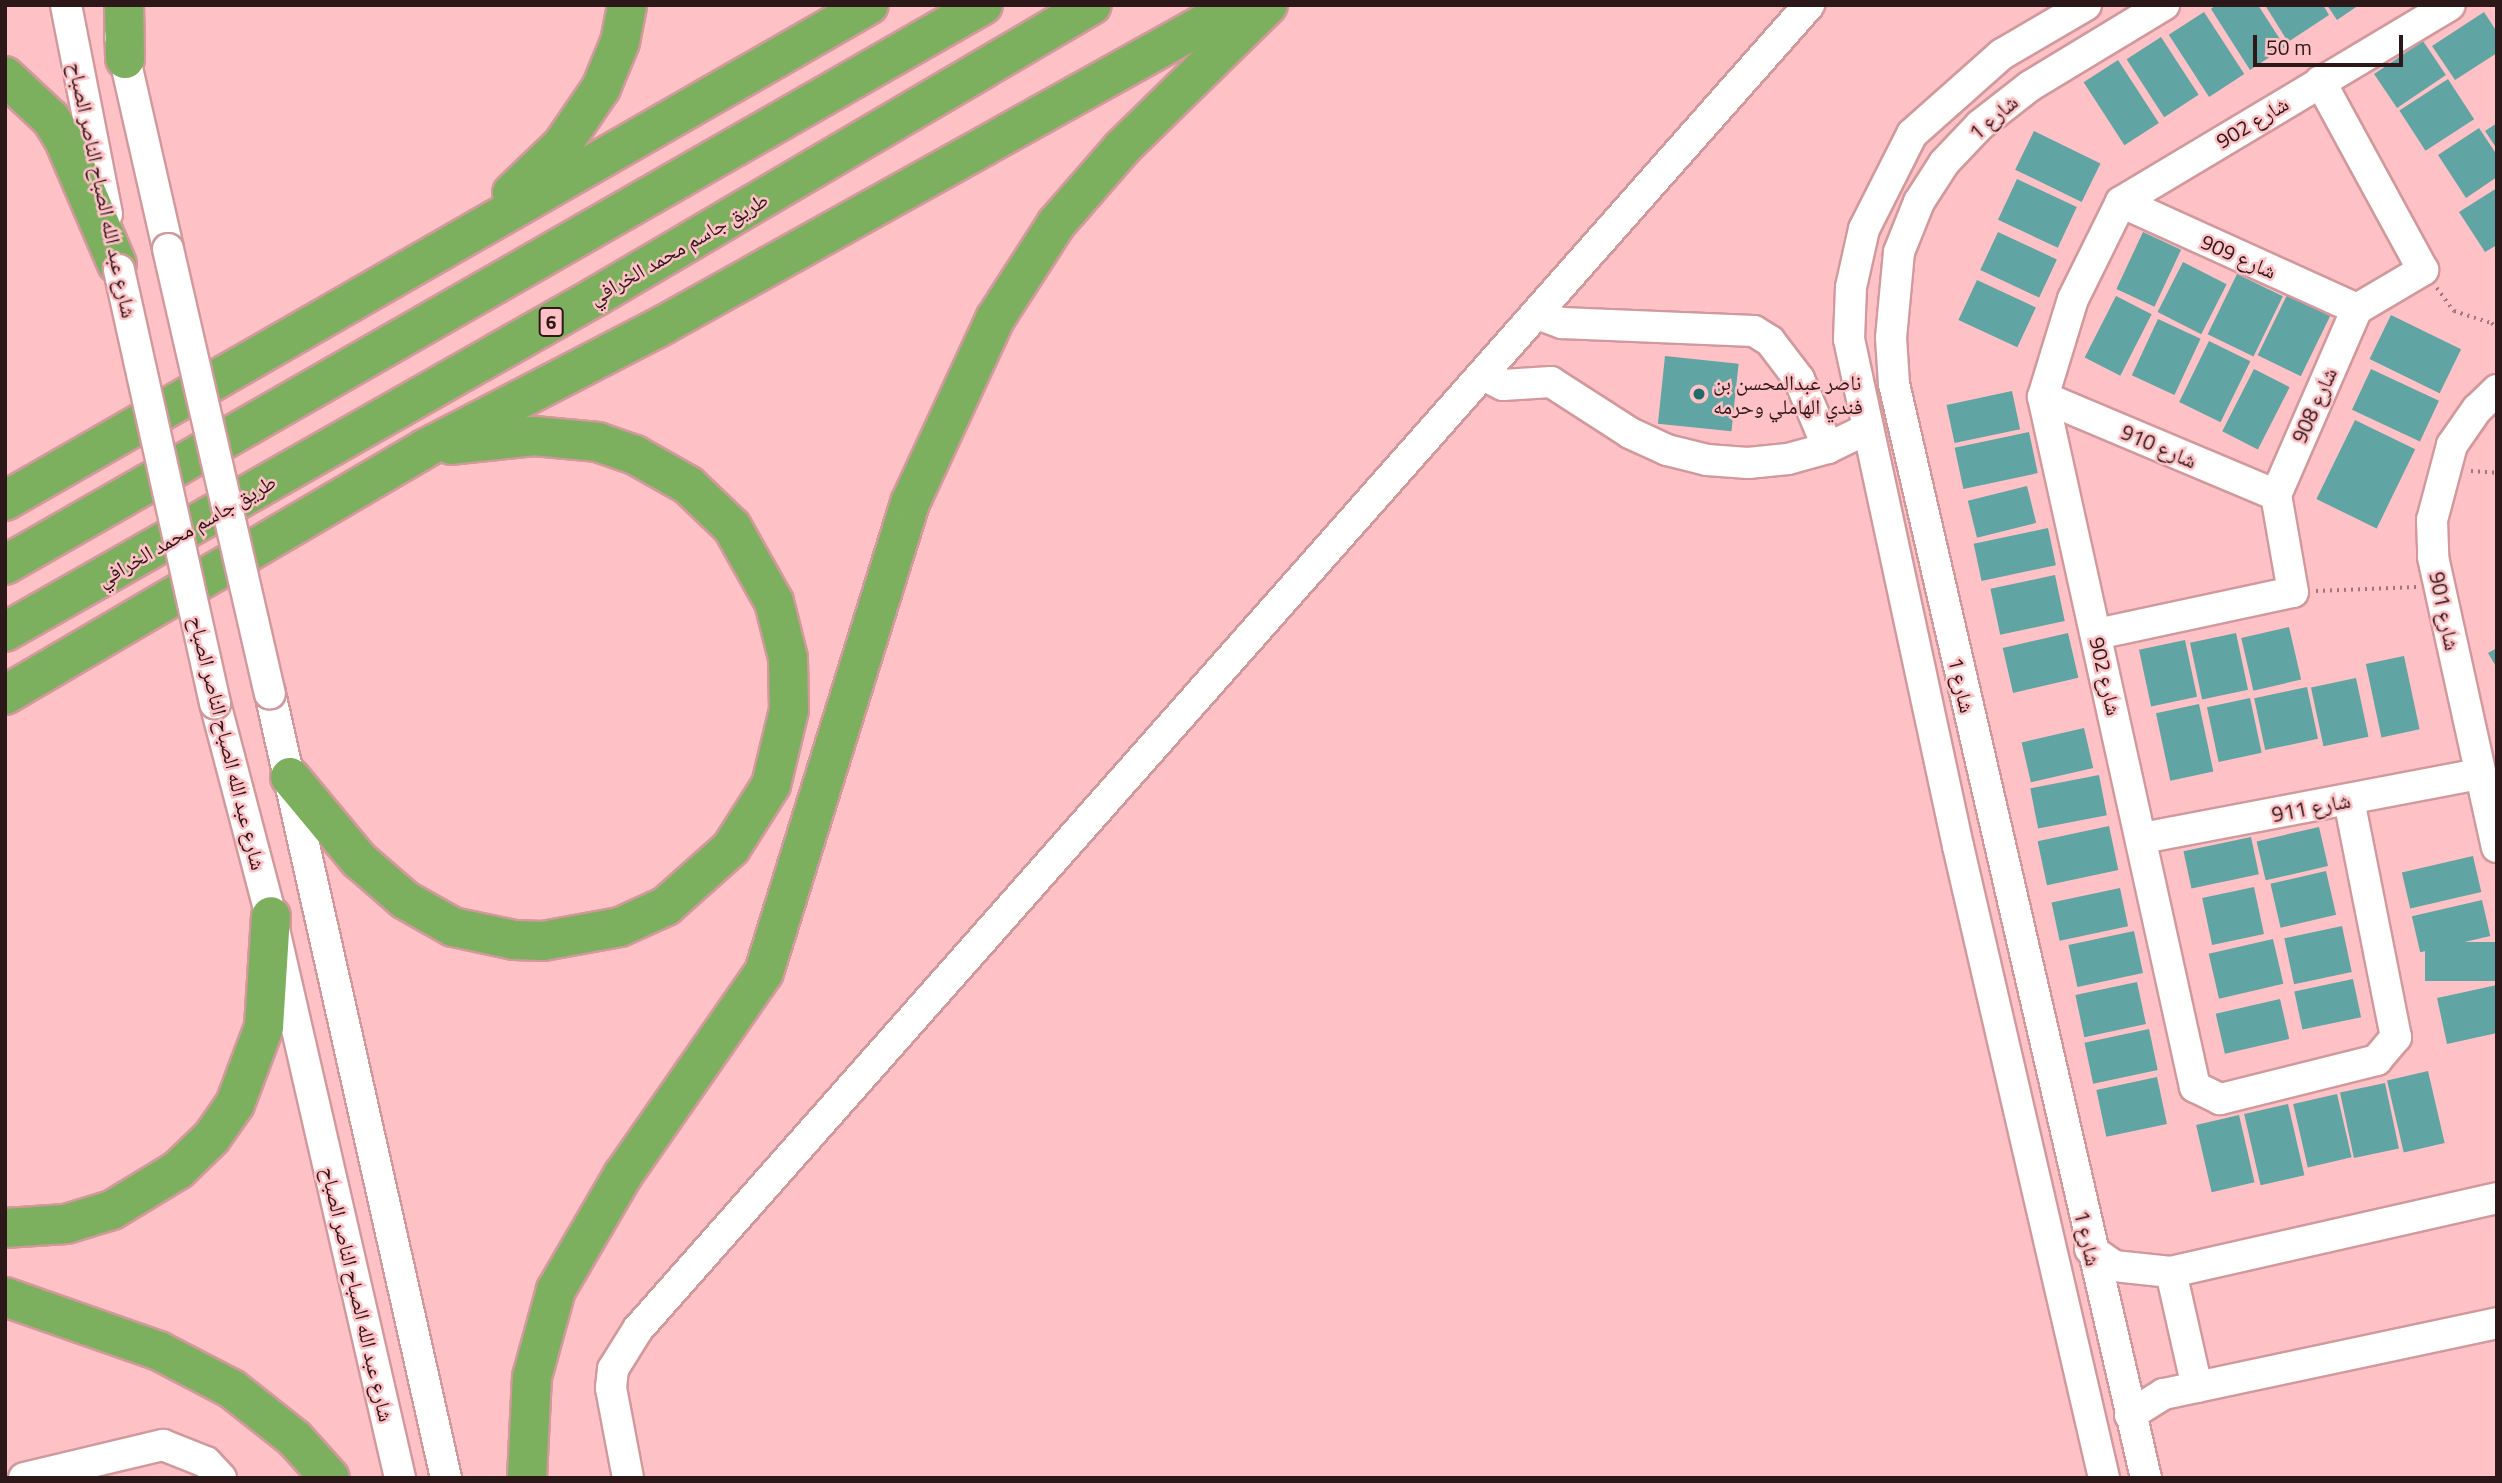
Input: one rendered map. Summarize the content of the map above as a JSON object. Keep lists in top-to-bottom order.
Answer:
{
  "streets": {
    "highway": ["طريق جاسم محمد الخرافي", "6"],
    "street": [
      "شارع 1",
      "شارع 902",
      "شارع عبد الله الصباح الناصر الصباح",
      "شارع 909",
      "شارع 908",
      "شارع 910",
      "شارع 901",
      "شارع 911"
    ]
  },
  "crossings": [
    ["شارع 902", "شارع 909"],
    ["شارع 902", "شارع 910"],
    ["شارع 902", "شارع 911"],
    ["شارع 909", "شارع 908"],
    ["شارع 908", "شارع 910"],
    ["شارع 901", "شارع 911"]
  ],
  "places": ["ناصر عبدالمحسن بن فندي الهاملي وحرمه"],
  "scale_bar": "50 m"
}
